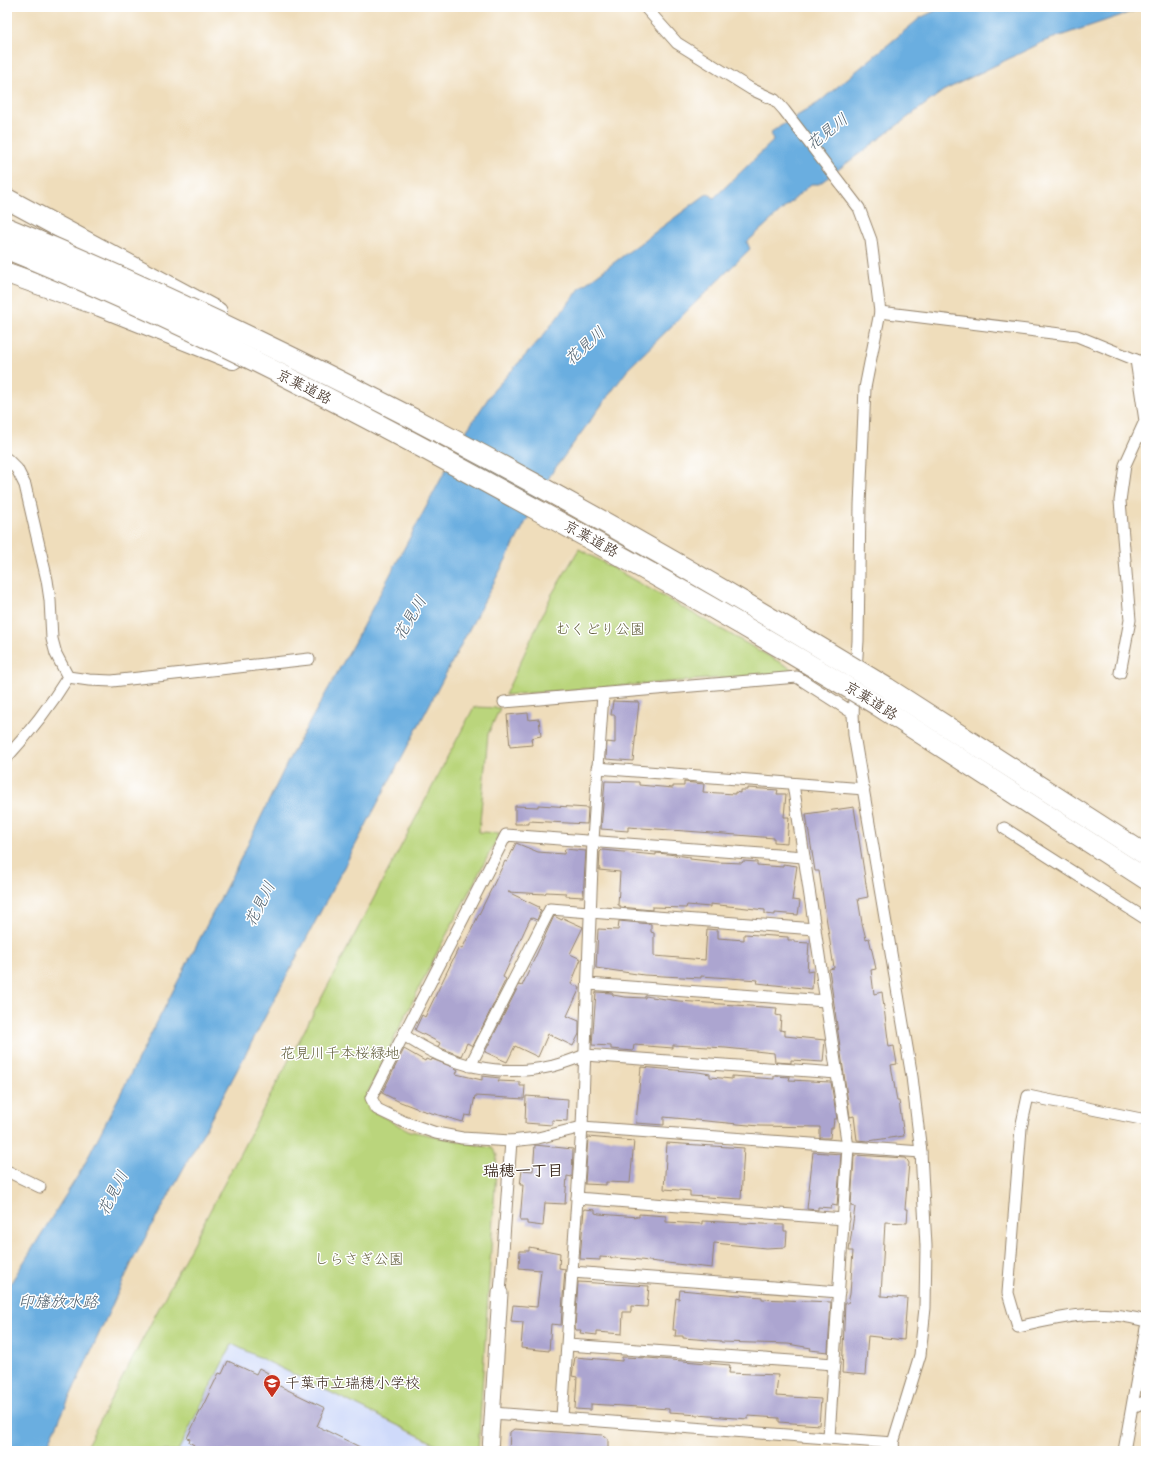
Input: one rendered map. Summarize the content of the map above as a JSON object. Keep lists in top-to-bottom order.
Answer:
{
  "streets": {
    "highway": ["京葉道路"]
  },
  "districts": ["瑞穂一丁目"],
  "water": ["花見川", "印旛放水路"],
  "parks": ["むくどり公園", "花見川千本桜緑地", "しらさぎ公園"],
  "places": {
    "school or university": ["千葉市立瑞穂小学校"]
  }
}
